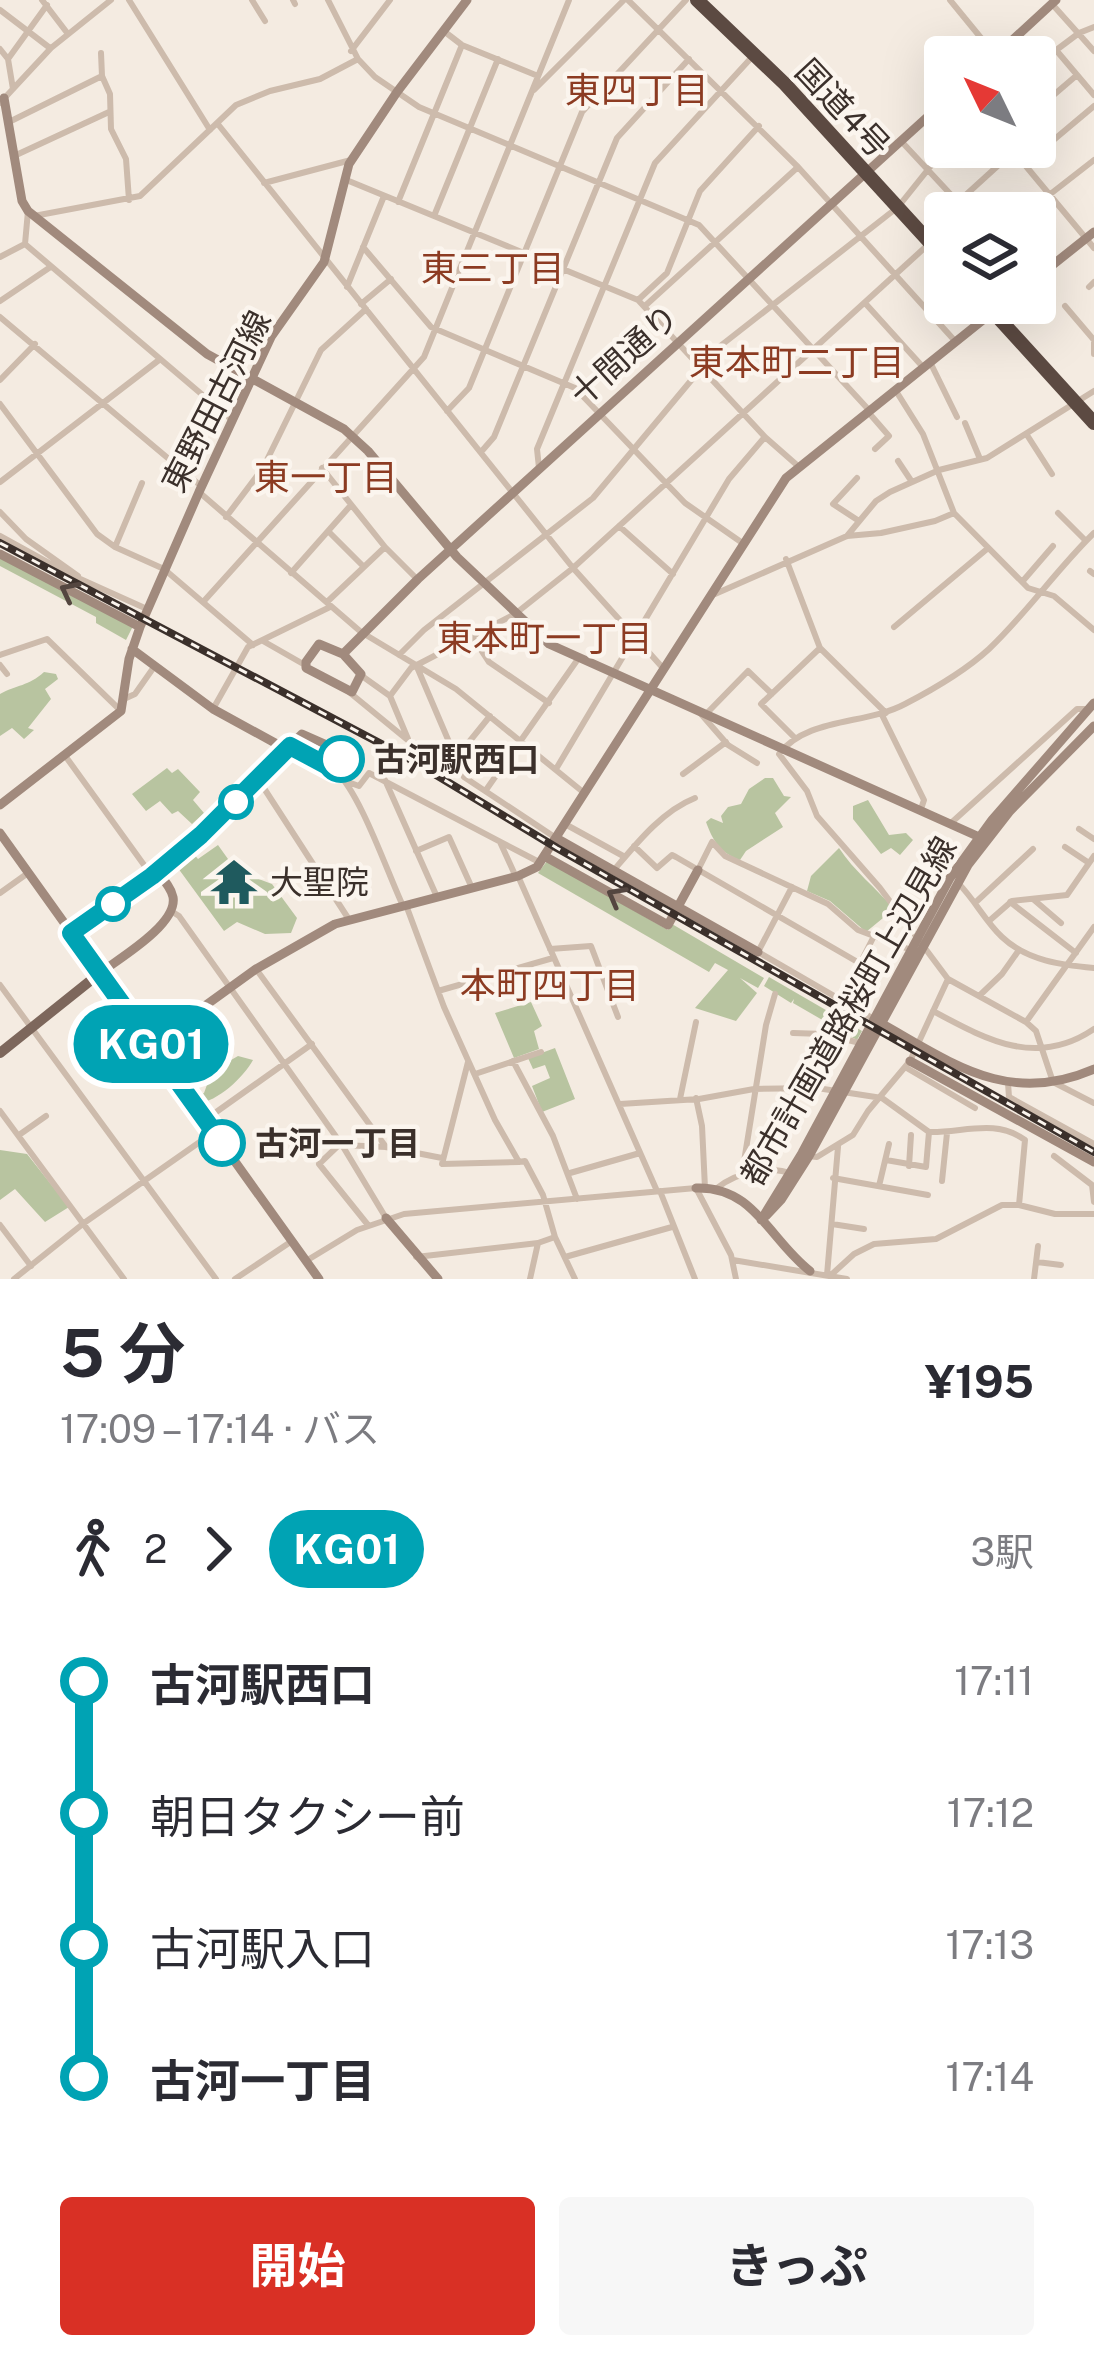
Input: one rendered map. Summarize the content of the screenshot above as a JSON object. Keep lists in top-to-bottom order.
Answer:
{
  "streets": {
    "highway": ["国道4号"],
    "street": ["十間通り", "東野田古河線", "都市計画道路桜町上辺見線"]
  },
  "crossings": [
    ["国道4号", "十間通り"]
  ],
  "districts": [
    "東四丁目",
    "東三丁目",
    "東本町二丁目",
    "東一丁目",
    "東本町一丁目",
    "本町四丁目"
  ],
  "places": {
    "other": ["古河駅西口", "古河一丁目"],
    "temple": ["大聖院"]
  },
  "lines": ["bus line KG01"],
  "north": "top left",
  "page": {
    "on_map": "KG01",
    "heading": ["5 分", "17:09 – 17:14 · バス", "¥195"],
    "legs": ["2", "KG01", "3駅"],
    "list": [
      {
        "name": "古河駅西口",
        "value": "17:11"
      },
      {
        "name": "朝日タクシー前",
        "value": "17:12"
      },
      {
        "name": "古河駅入口",
        "value": "17:13"
      },
      {
        "name": "古河一丁目",
        "value": "17:14"
      }
    ],
    "buttons": ["開始", "きっぷ"]
  }
}
